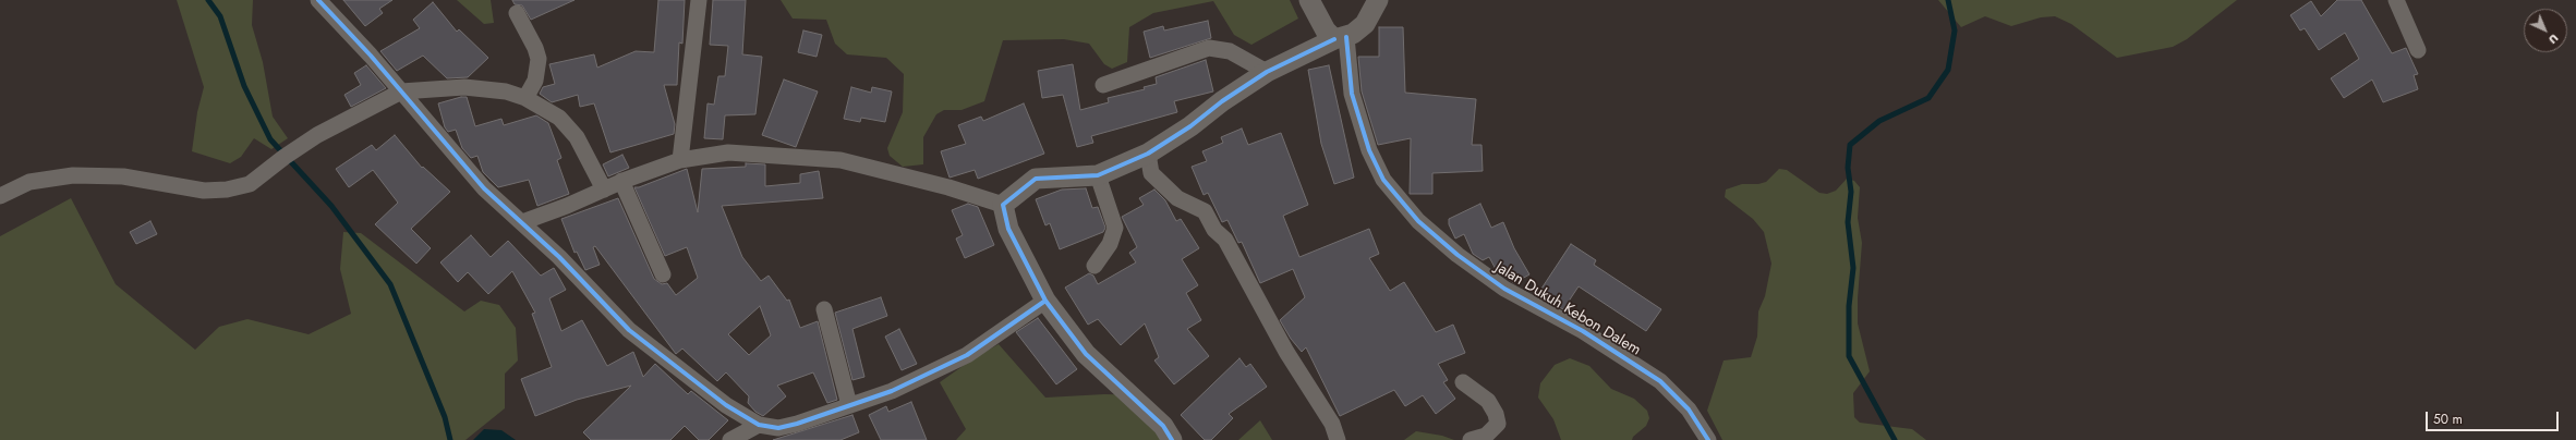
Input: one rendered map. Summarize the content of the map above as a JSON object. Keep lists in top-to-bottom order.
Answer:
{
  "streets": {
    "street": ["Jalan Dukuh Kebon Dalem"]
  },
  "scale_bar": "50 m",
  "north": "bottom right"
}
